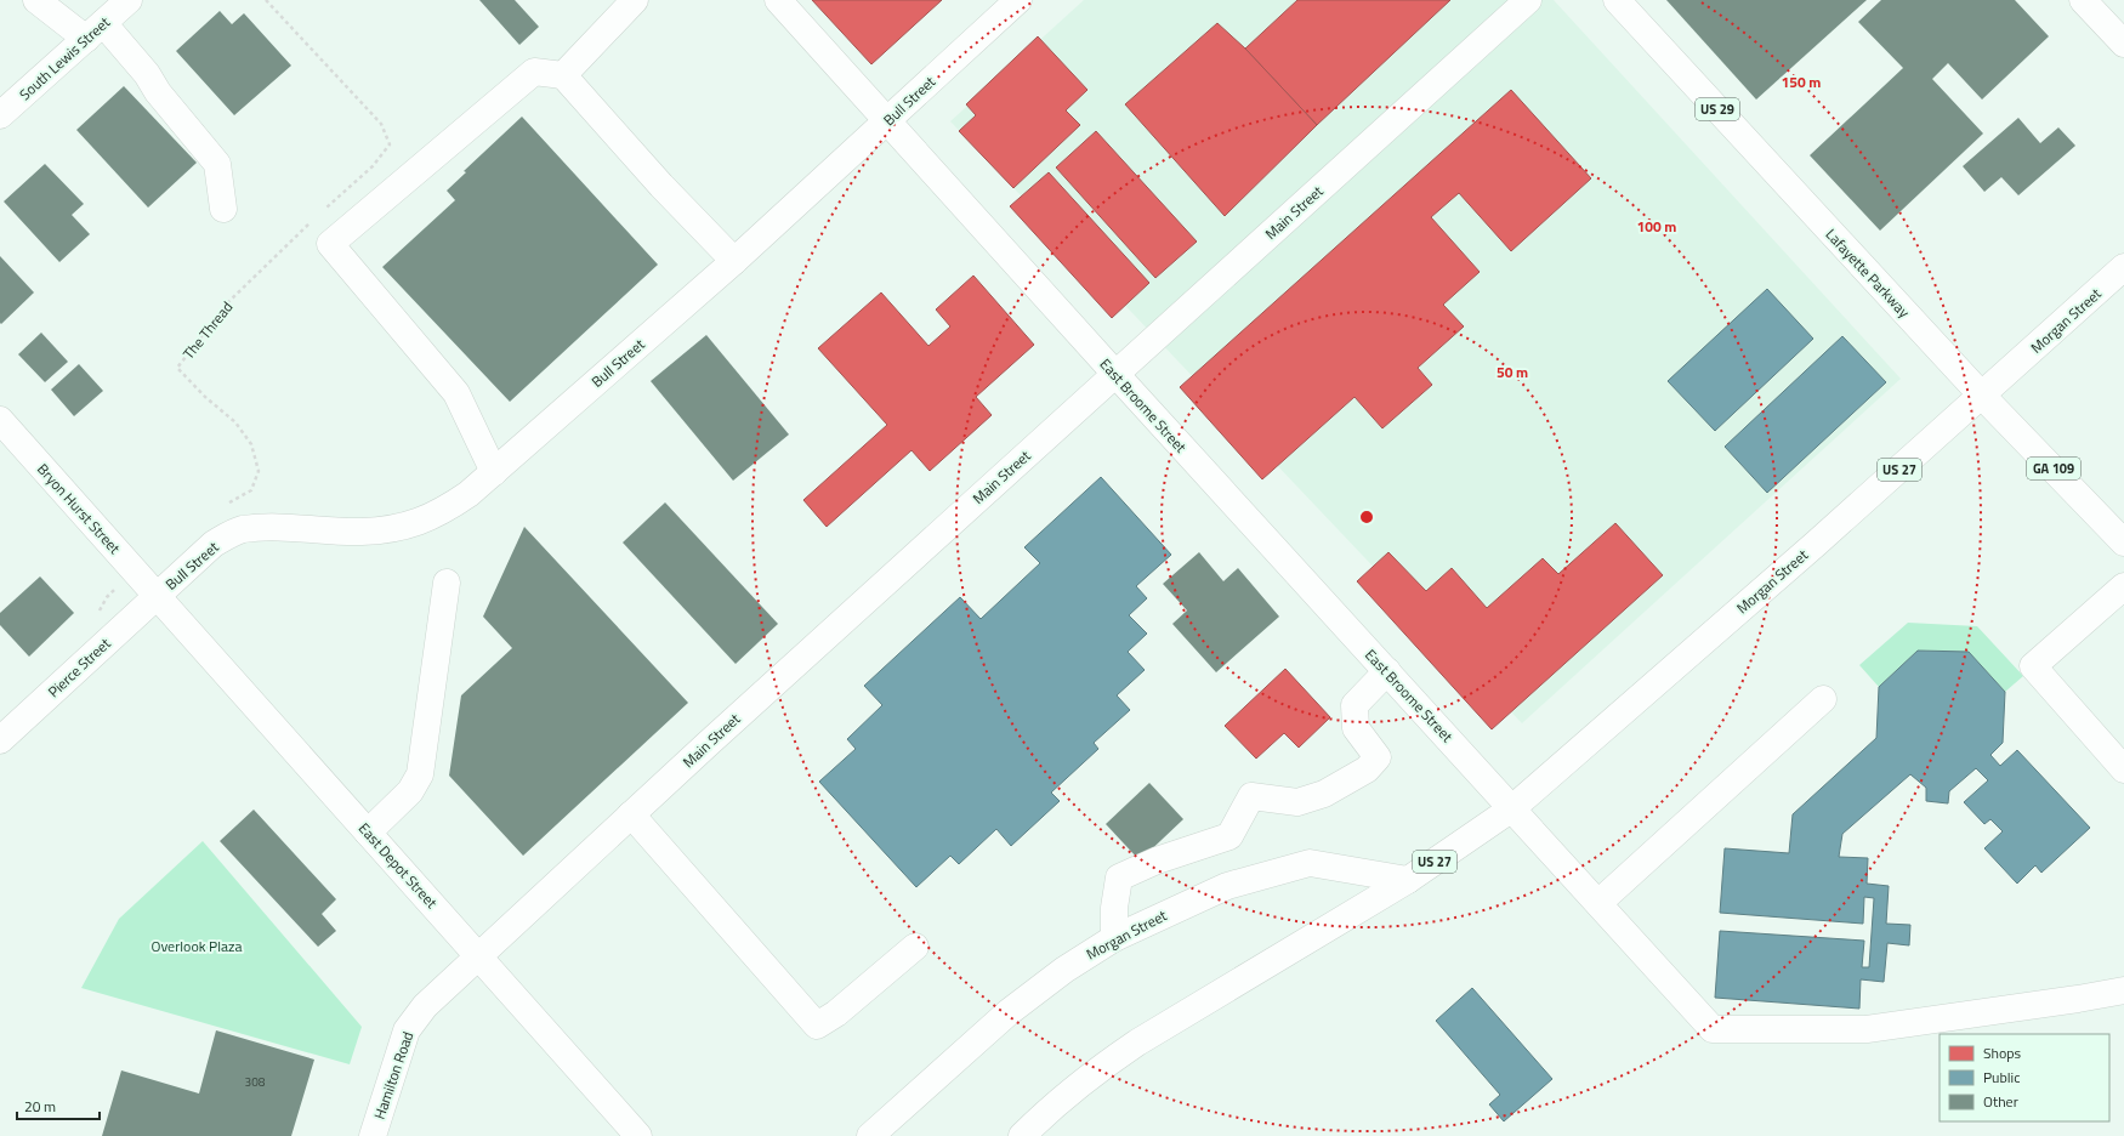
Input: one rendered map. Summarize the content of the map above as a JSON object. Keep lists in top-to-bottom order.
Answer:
{
  "streets": {
    "main road": [
      "South Lewis Street",
      "Bull Street",
      "US 29",
      "Main Street",
      "Lafayette Parkway",
      "Morgan Street",
      "East Broome Street",
      "GA 109",
      "US 27",
      "Bryon Hurst Street",
      "Pierce Street",
      "East Depot Street",
      "Hamilton Road"
    ],
    "path": ["The Thread"]
  },
  "crossings": [
    ["Bull Street", "East Broome Street"],
    ["Bull Street", "Bryon Hurst Street"],
    ["Bull Street", "Pierce Street"],
    ["Bull Street", "East Depot Street"],
    ["Main Street", "East Broome Street"],
    ["Main Street", "East Depot Street"],
    ["Main Street", "Hamilton Road"],
    ["Lafayette Parkway", "Morgan Street"],
    ["Morgan Street", "East Broome Street"],
    ["Bryon Hurst Street", "Pierce Street"],
    ["Bryon Hurst Street", "East Depot Street"],
    ["Pierce Street", "East Depot Street"],
    ["East Depot Street", "Hamilton Road"]
  ],
  "parks": ["Overlook Plaza"],
  "house_numbers": ["308"],
  "legend": ["Shops", "Public", "Other"],
  "scale_bar": "20 m",
  "rings": ["150 m", "100 m", "50 m"]
}
